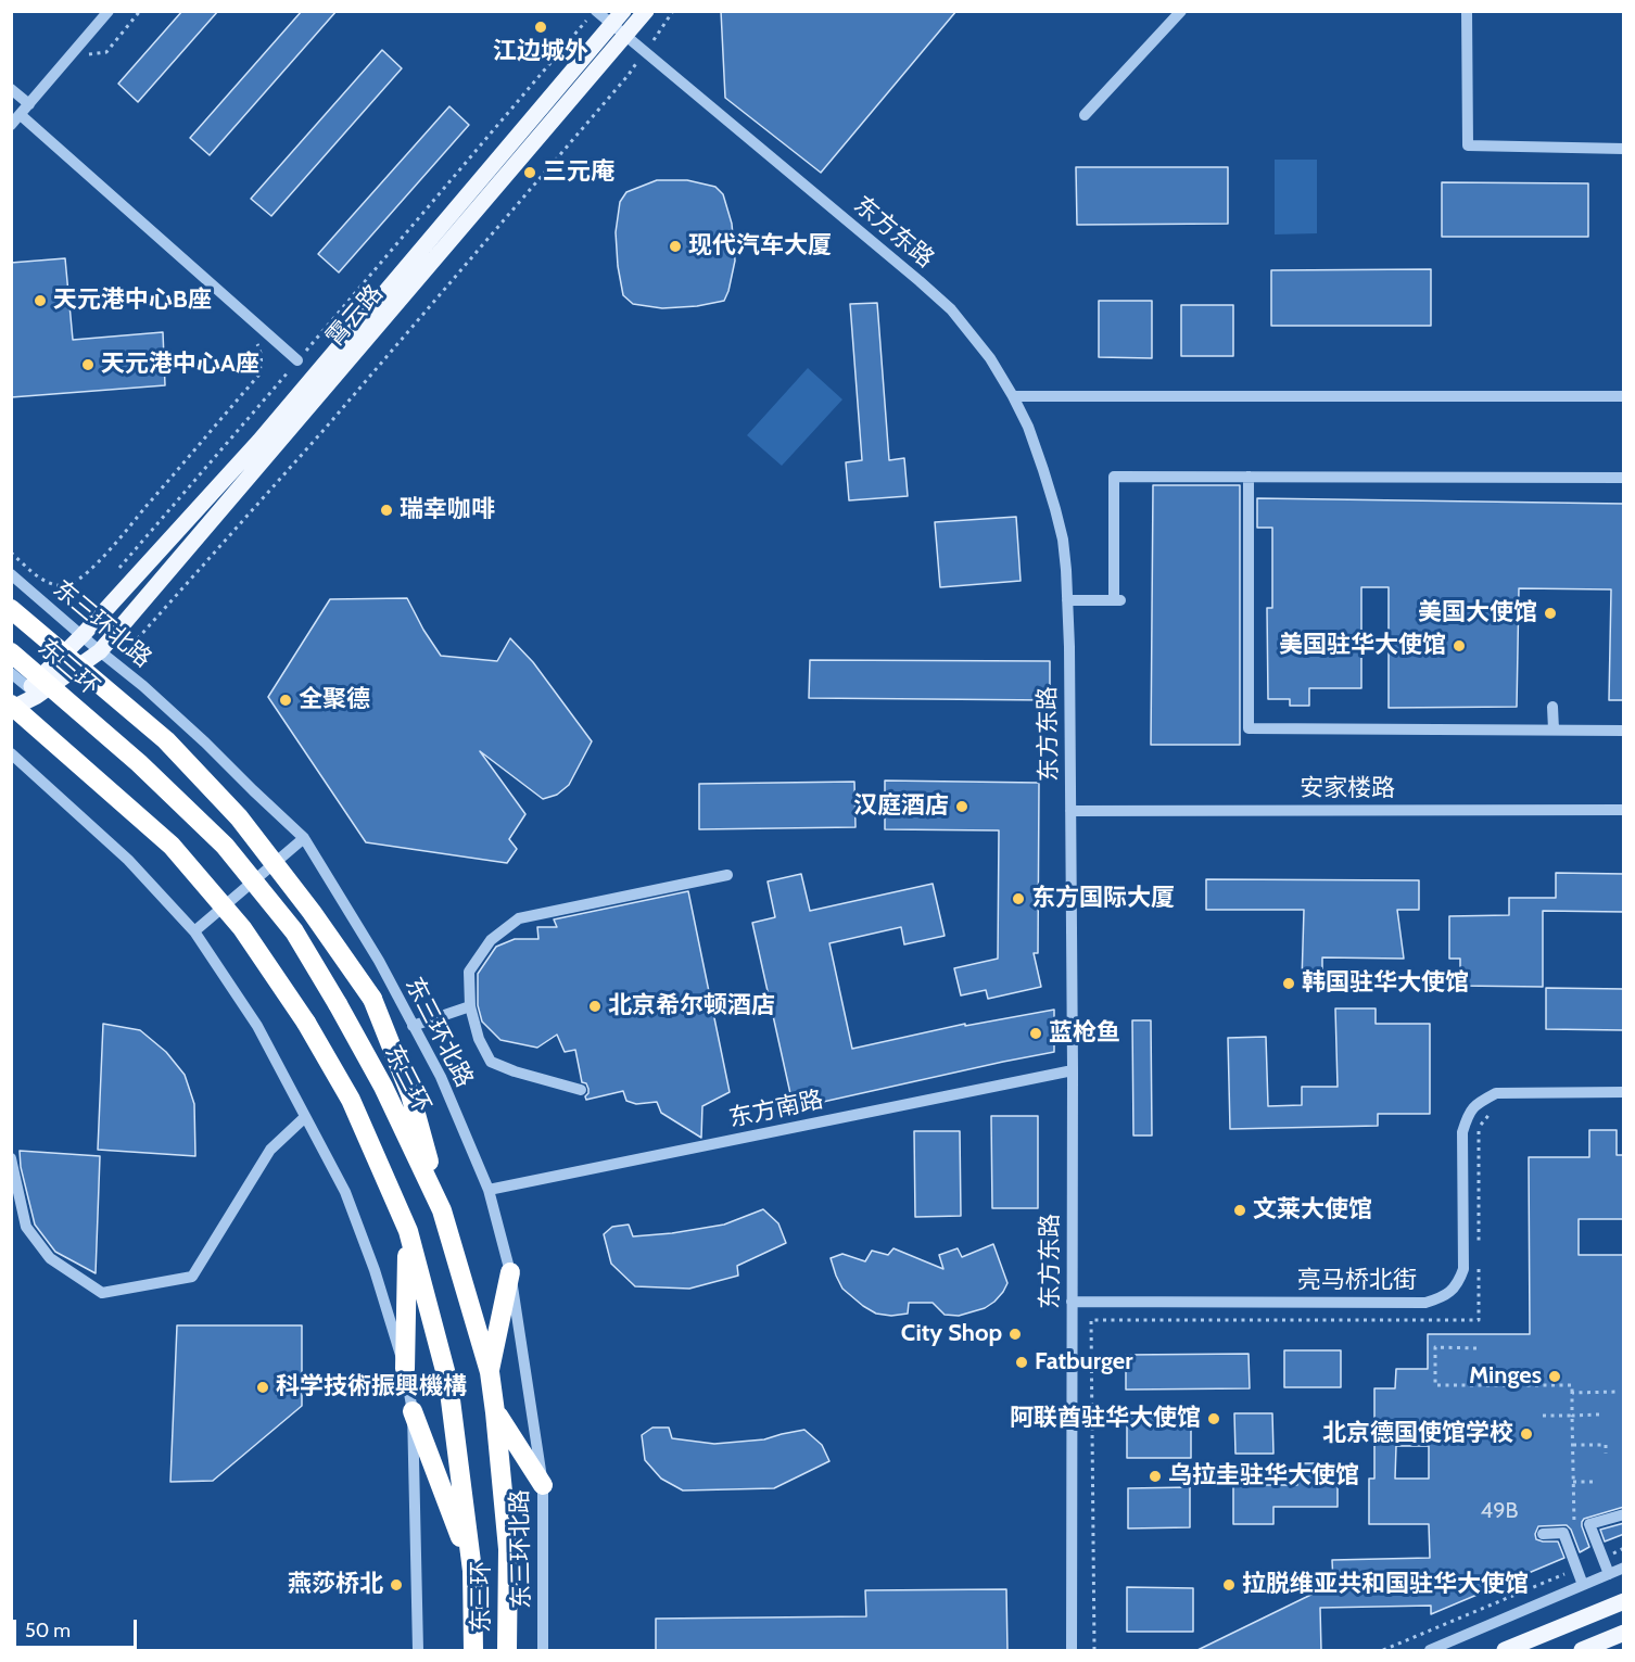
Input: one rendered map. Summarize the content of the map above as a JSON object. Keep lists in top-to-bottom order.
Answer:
{
  "streets": {
    "highway": ["东三环"],
    "main road": ["霄云路"],
    "street": [
      "东方东路",
      "东三环北路",
      "安家楼路",
      "东方南路",
      "亮马桥北街"
    ]
  },
  "crossings": [
    ["东方东路", "霄云路"],
    ["东方东路", "安家楼路"],
    ["东方东路", "东方南路"],
    ["东方东路", "亮马桥北街"],
    ["霄云路", "东三环北路"],
    ["东三环北路", "东方南路"]
  ],
  "places": [
    "江边城外",
    "三元庵",
    "现代汽车大厦",
    "天元港中心B座",
    "天元港中心A座",
    "瑞幸咖啡",
    "美国大使馆",
    "美国驻华大使馆",
    "全聚德",
    "汉庭酒店",
    "东方国际大厦",
    "韩国驻华大使馆",
    "北京希尔顿酒店",
    "蓝枪鱼",
    "文莱大使馆",
    "City Shop",
    "Fatburger",
    "Minges",
    "科学技術振興機構",
    "阿联酋驻华大使馆",
    "北京德国使馆学校",
    "乌拉圭驻华大使馆",
    "燕莎桥北",
    "拉脱维亚共和国驻华大使馆"
  ],
  "house_numbers": ["49B"],
  "scale_bar": "50 m"
}
